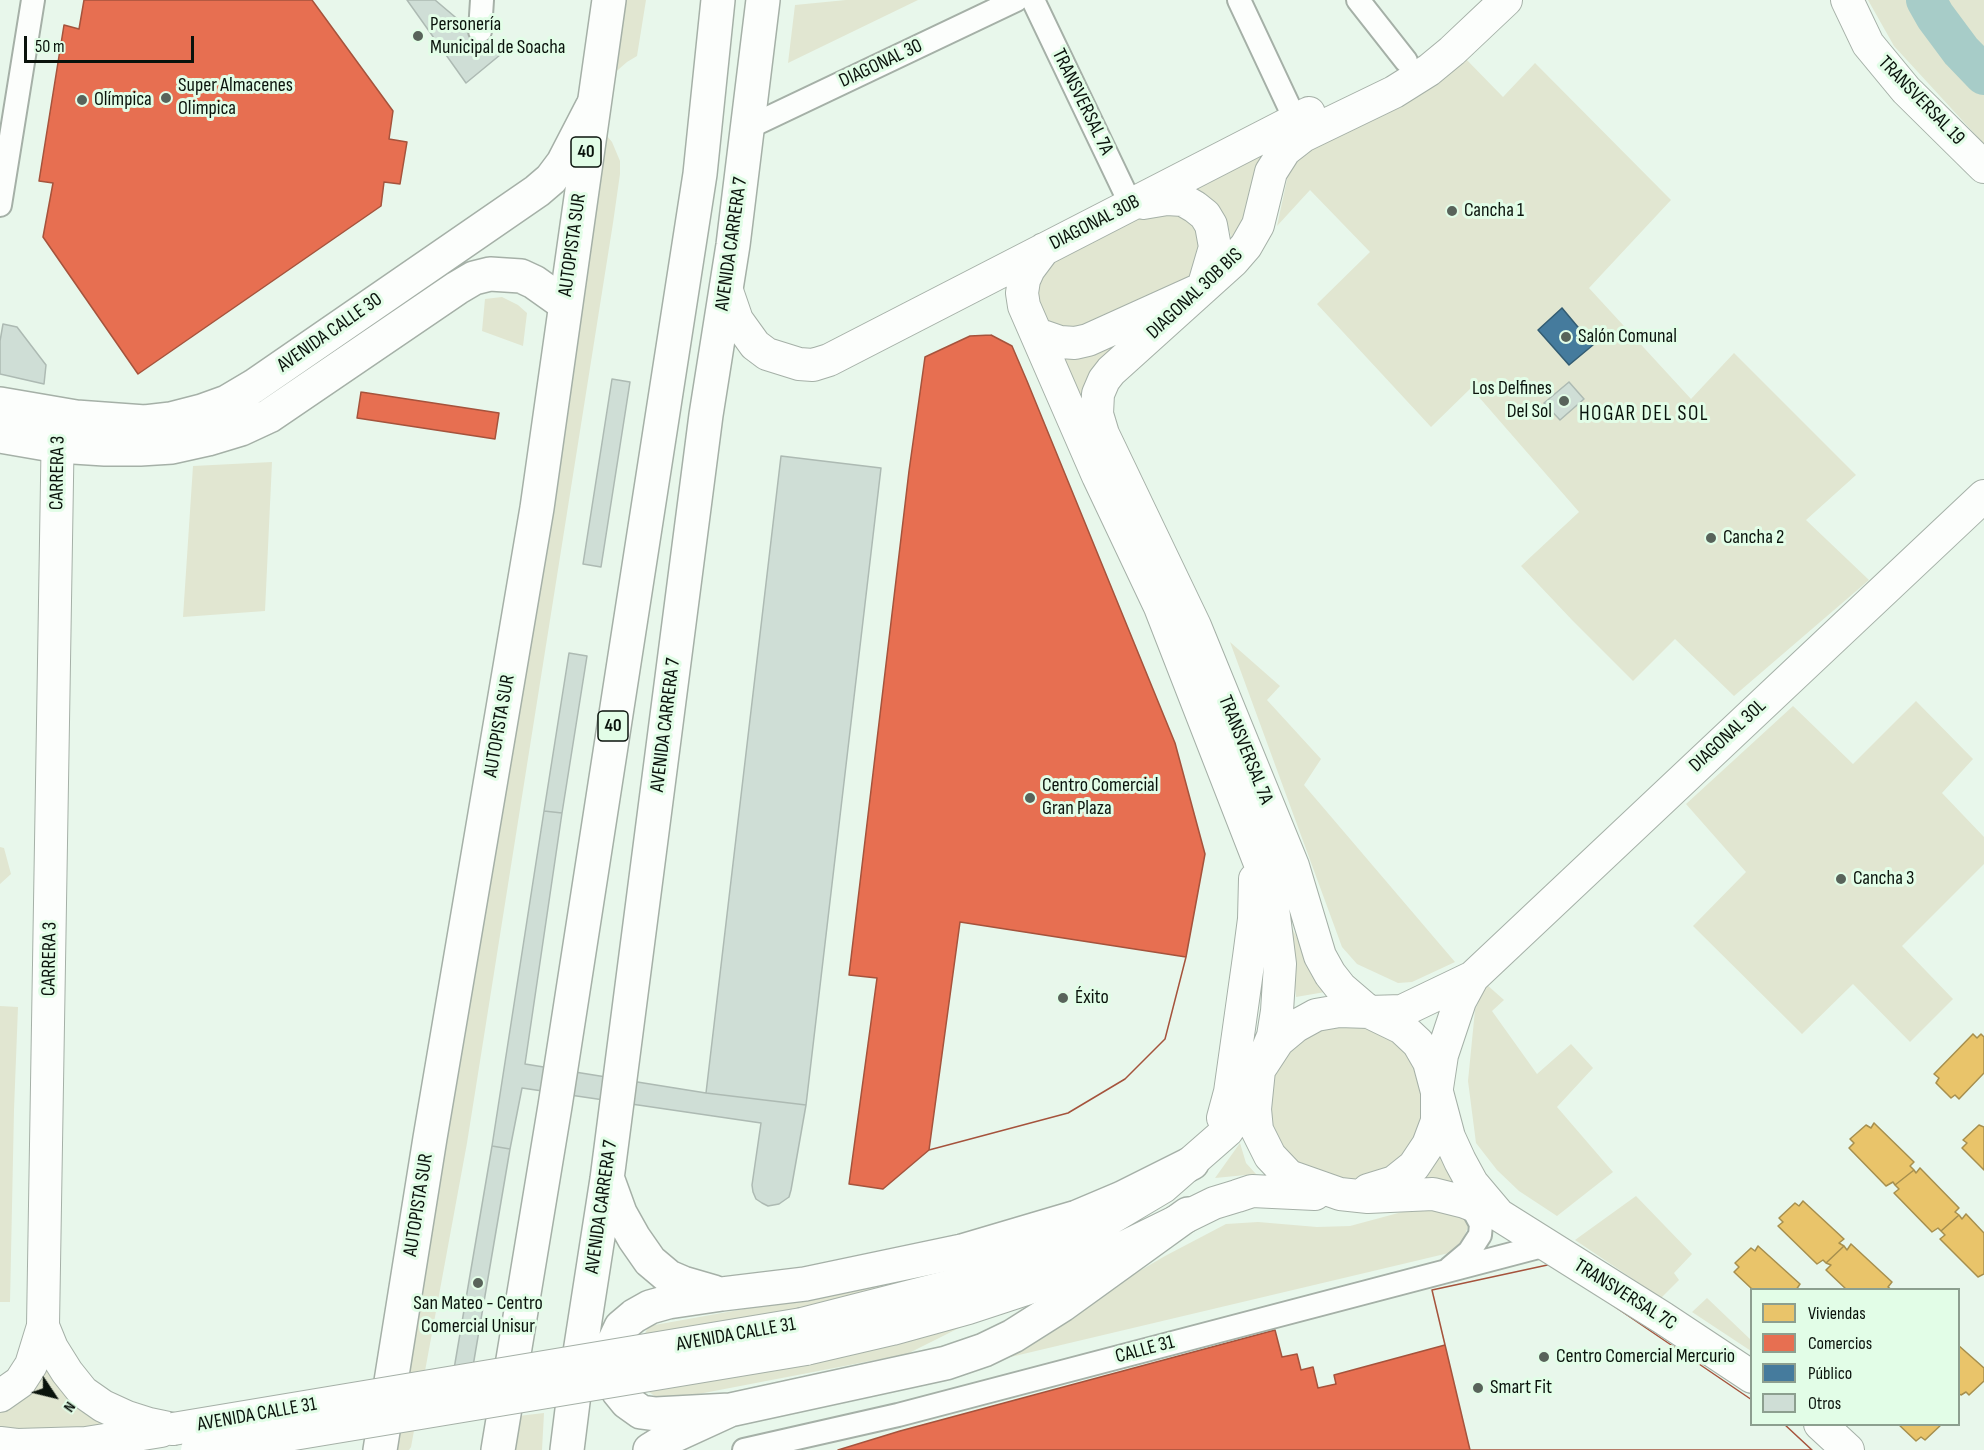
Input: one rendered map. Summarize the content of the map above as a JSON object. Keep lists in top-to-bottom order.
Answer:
{
  "streets": {
    "main road": [
      "TRANSVERSAL 19",
      "TRANSVERSAL 7A",
      "40",
      "DIAGONAL 30B",
      "AVENIDA CARRERA 7",
      "AUTOPISTA SUR",
      "DIAGONAL 30B BIS",
      "AVENIDA CALLE 30",
      "CARRERA 3",
      "DIAGONAL 30L",
      "TRANSVERSAL 7C",
      "AVENIDA CALLE 31"
    ],
    "street": ["DIAGONAL 30", "CALLE 31"]
  },
  "crossings": [
    ["DIAGONAL 30", "AVENIDA CARRERA 7"],
    ["TRANSVERSAL 7A", "DIAGONAL 30B"],
    ["TRANSVERSAL 7A", "DIAGONAL 30B BIS"],
    ["TRANSVERSAL 7A", "TRANSVERSAL 7C"],
    ["TRANSVERSAL 7A", "AVENIDA CALLE 31"],
    ["DIAGONAL 30B", "AVENIDA CARRERA 7"],
    ["DIAGONAL 30B", "DIAGONAL 30B BIS"],
    ["AUTOPISTA SUR", "AVENIDA CALLE 30"],
    ["AVENIDA CALLE 30", "CARRERA 3"],
    ["CARRERA 3", "AVENIDA CALLE 31"],
    ["DIAGONAL 30L", "AVENIDA CALLE 31"],
    ["TRANSVERSAL 7C", "AVENIDA CALLE 31"],
    ["TRANSVERSAL 7C", "CALLE 31"]
  ],
  "districts": ["HOGAR DEL SOL"],
  "places": [
    "Personería Municipal de Soacha",
    "Super Almacenes Olimpica",
    "Olímpica",
    "Cancha 1",
    "Salón Comunal",
    "Los Delfines Del Sol",
    "Cancha 2",
    "Centro Comercial Gran Plaza",
    "Cancha 3",
    "Éxito",
    "San Mateo - Centro Comercial Unisur",
    "Centro Comercial Mercurio",
    "Smart Fit"
  ],
  "legend": [
    "Viviendas",
    "Comercios",
    "Público",
    "Otros"
  ],
  "scale_bar": "50 m",
  "north": "bottom right"
}
